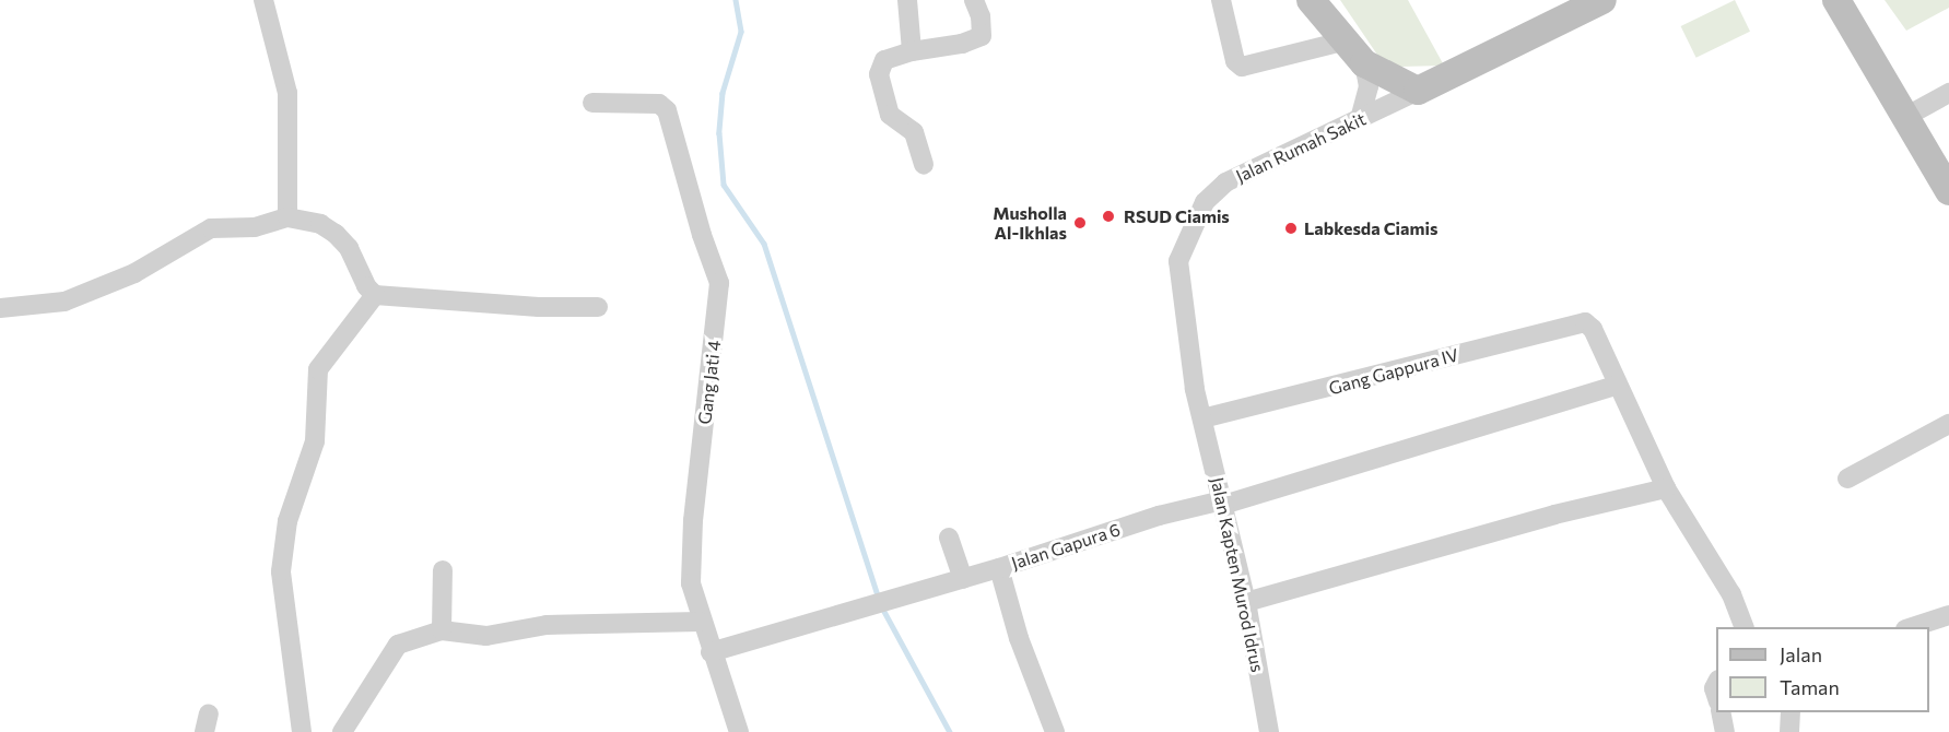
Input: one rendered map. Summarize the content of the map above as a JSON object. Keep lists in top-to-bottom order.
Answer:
{
  "streets": {
    "street": [
      "Jalan Rumah Sakit",
      "Gang Gappura IV",
      "Gang Jati 4",
      "Jalan Gapura 6",
      "Jalan Kapten Murod Idrus"
    ]
  },
  "crossings": [
    ["Jalan Rumah Sakit", "Gang Gappura IV"],
    ["Jalan Rumah Sakit", "Jalan Kapten Murod Idrus"],
    ["Gang Gappura IV", "Jalan Gapura 6"],
    ["Gang Gappura IV", "Jalan Kapten Murod Idrus"],
    ["Jalan Gapura 6", "Jalan Kapten Murod Idrus"]
  ],
  "places": ["RSUD Ciamis", "Musholla Al-Ikhlas", "Labkesda Ciamis"],
  "legend": ["Jalan", "Taman"]
}
